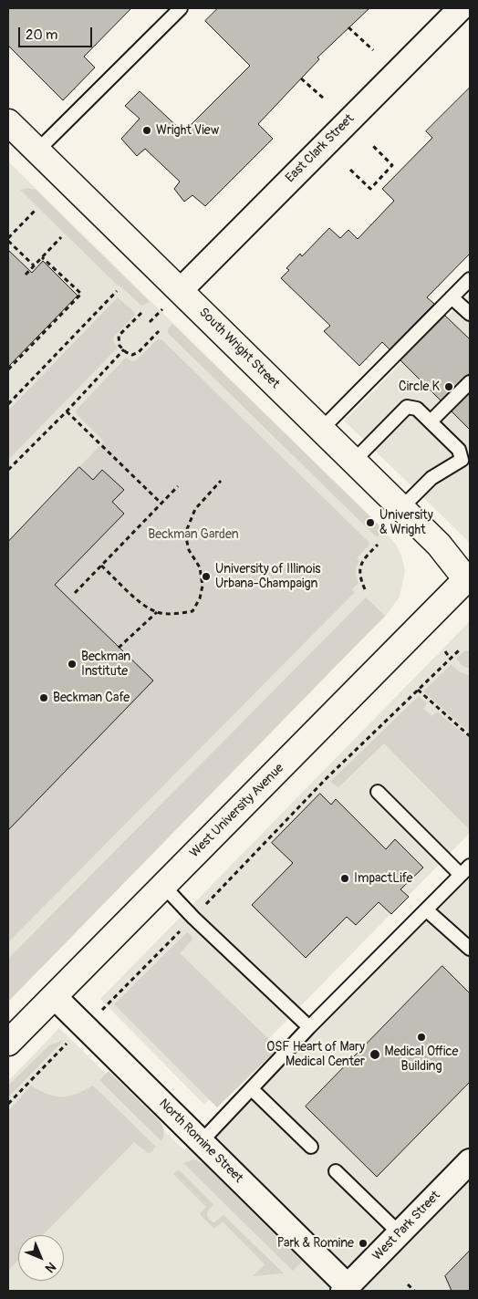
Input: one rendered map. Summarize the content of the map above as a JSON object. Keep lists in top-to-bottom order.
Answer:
{
  "streets": {
    "main road": ["South Wright Street", "West University Avenue"],
    "street": ["East Clark Street", "North Romine Street", "West Park Street"]
  },
  "crossings": [
    ["East Clark Street", "South Wright Street"],
    ["South Wright Street", "West University Avenue"],
    ["West University Avenue", "North Romine Street"],
    ["North Romine Street", "West Park Street"]
  ],
  "parks": ["Beckman Garden"],
  "places": [
    "Wright View",
    "Circle K",
    "University & Wright",
    "University of Illinois Urbana-Champaign",
    "Beckman Institute",
    "Beckman Cafe",
    "ImpactLife",
    "Medical Office Building",
    "OSF Heart of Mary Medical Center",
    "Park & Romine"
  ],
  "scale_bar": "20 m",
  "north": "bottom right"
}
